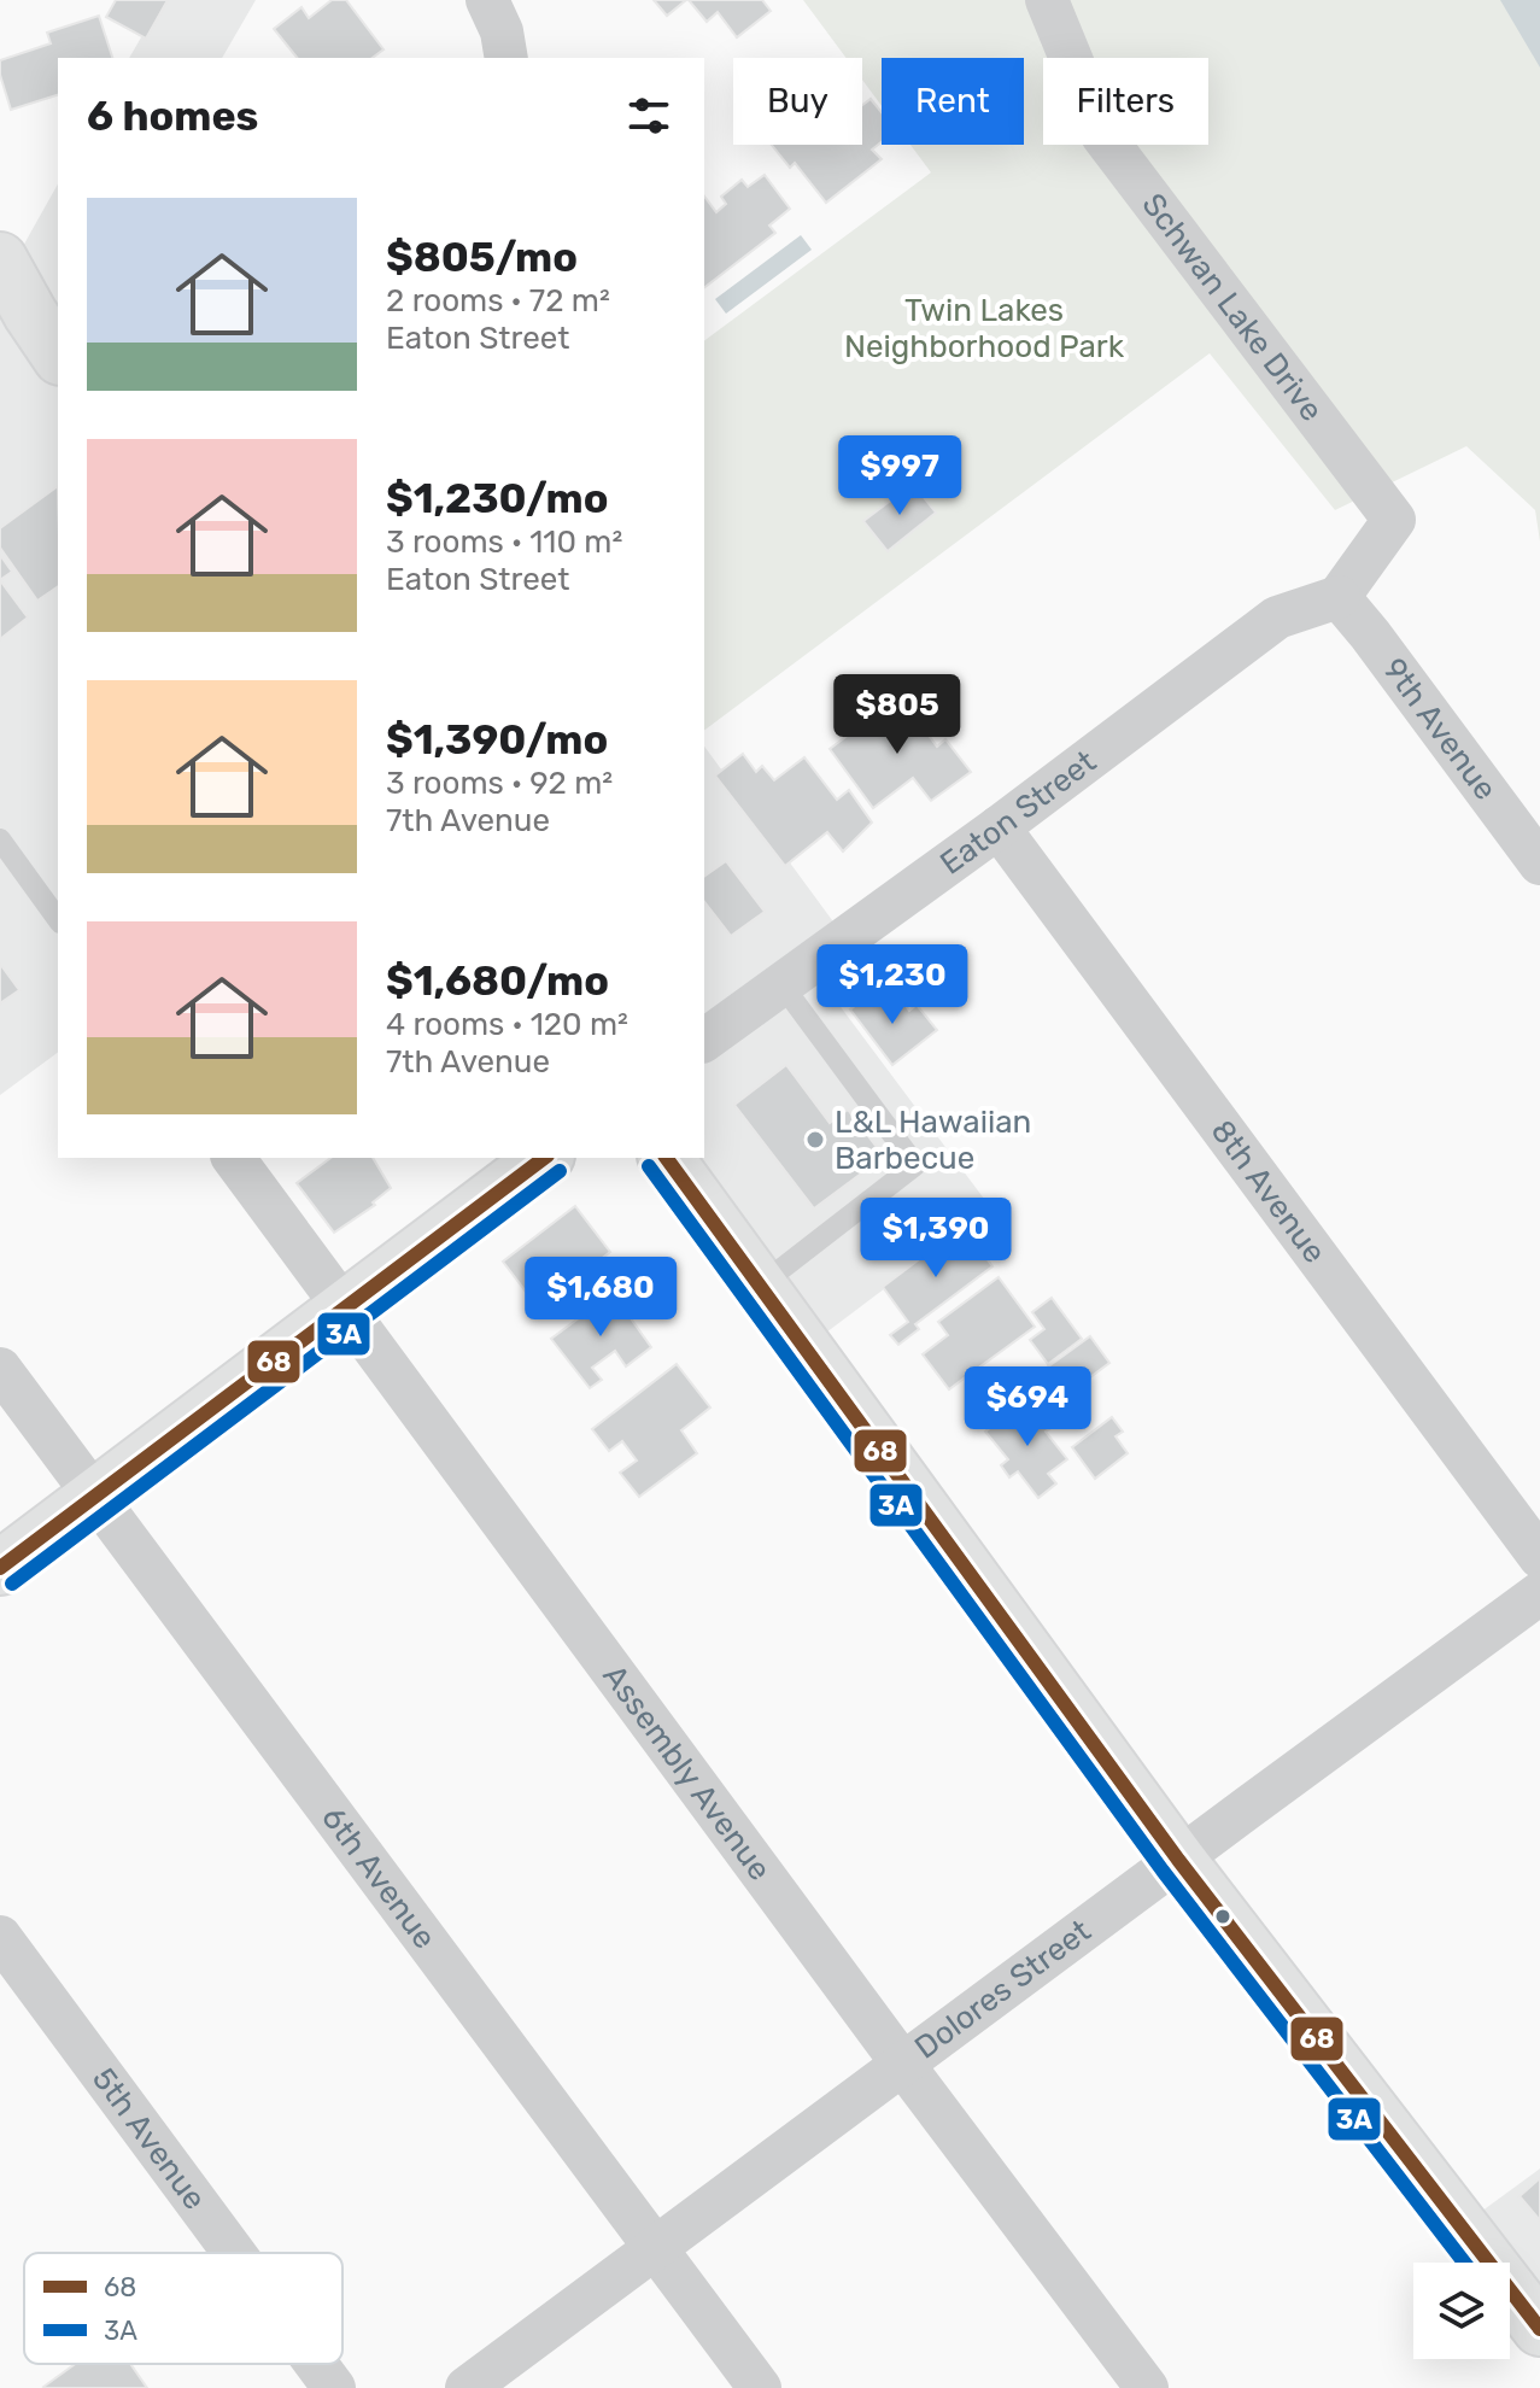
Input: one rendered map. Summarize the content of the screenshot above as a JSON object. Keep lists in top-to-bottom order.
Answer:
{
  "streets": {
    "street": [
      "Schwan Lake Drive",
      "9th Avenue",
      "Eaton Street",
      "8th Avenue",
      "Assembly Avenue",
      "6th Avenue",
      "Dolores Street",
      "5th Avenue"
    ]
  },
  "crossings": [
    ["Schwan Lake Drive", "9th Avenue"],
    ["Schwan Lake Drive", "Eaton Street"],
    ["9th Avenue", "Eaton Street"],
    ["Eaton Street", "8th Avenue"],
    ["Assembly Avenue", "Dolores Street"],
    ["6th Avenue", "Dolores Street"]
  ],
  "parks": ["Twin Lakes Neighborhood Park"],
  "places": ["L&L Hawaiian Barbecue"],
  "lines": ["transit line 68", "transit line 3A"],
  "legend": ["68", "3A"],
  "page": {
    "chip": ["Buy", "Rent", "Filters"],
    "heading": "6 homes",
    "list": [
      {
        "name": "$805/mo",
        "note": "2 rooms · 72 m² · Eaton Street"
      },
      {
        "name": "$1,230/mo",
        "note": "3 rooms · 110 m² · Eaton Street"
      },
      {
        "name": "$1,390/mo",
        "note": "3 rooms · 92 m² · 7th Avenue"
      },
      {
        "name": "$1,680/mo",
        "note": "4 rooms · 120 m² · 7th Avenue"
      }
    ],
    "price": [
      "$997",
      "$805",
      "$1,230",
      "$1,390",
      "$1,680",
      "$694"
    ]
  }
}
